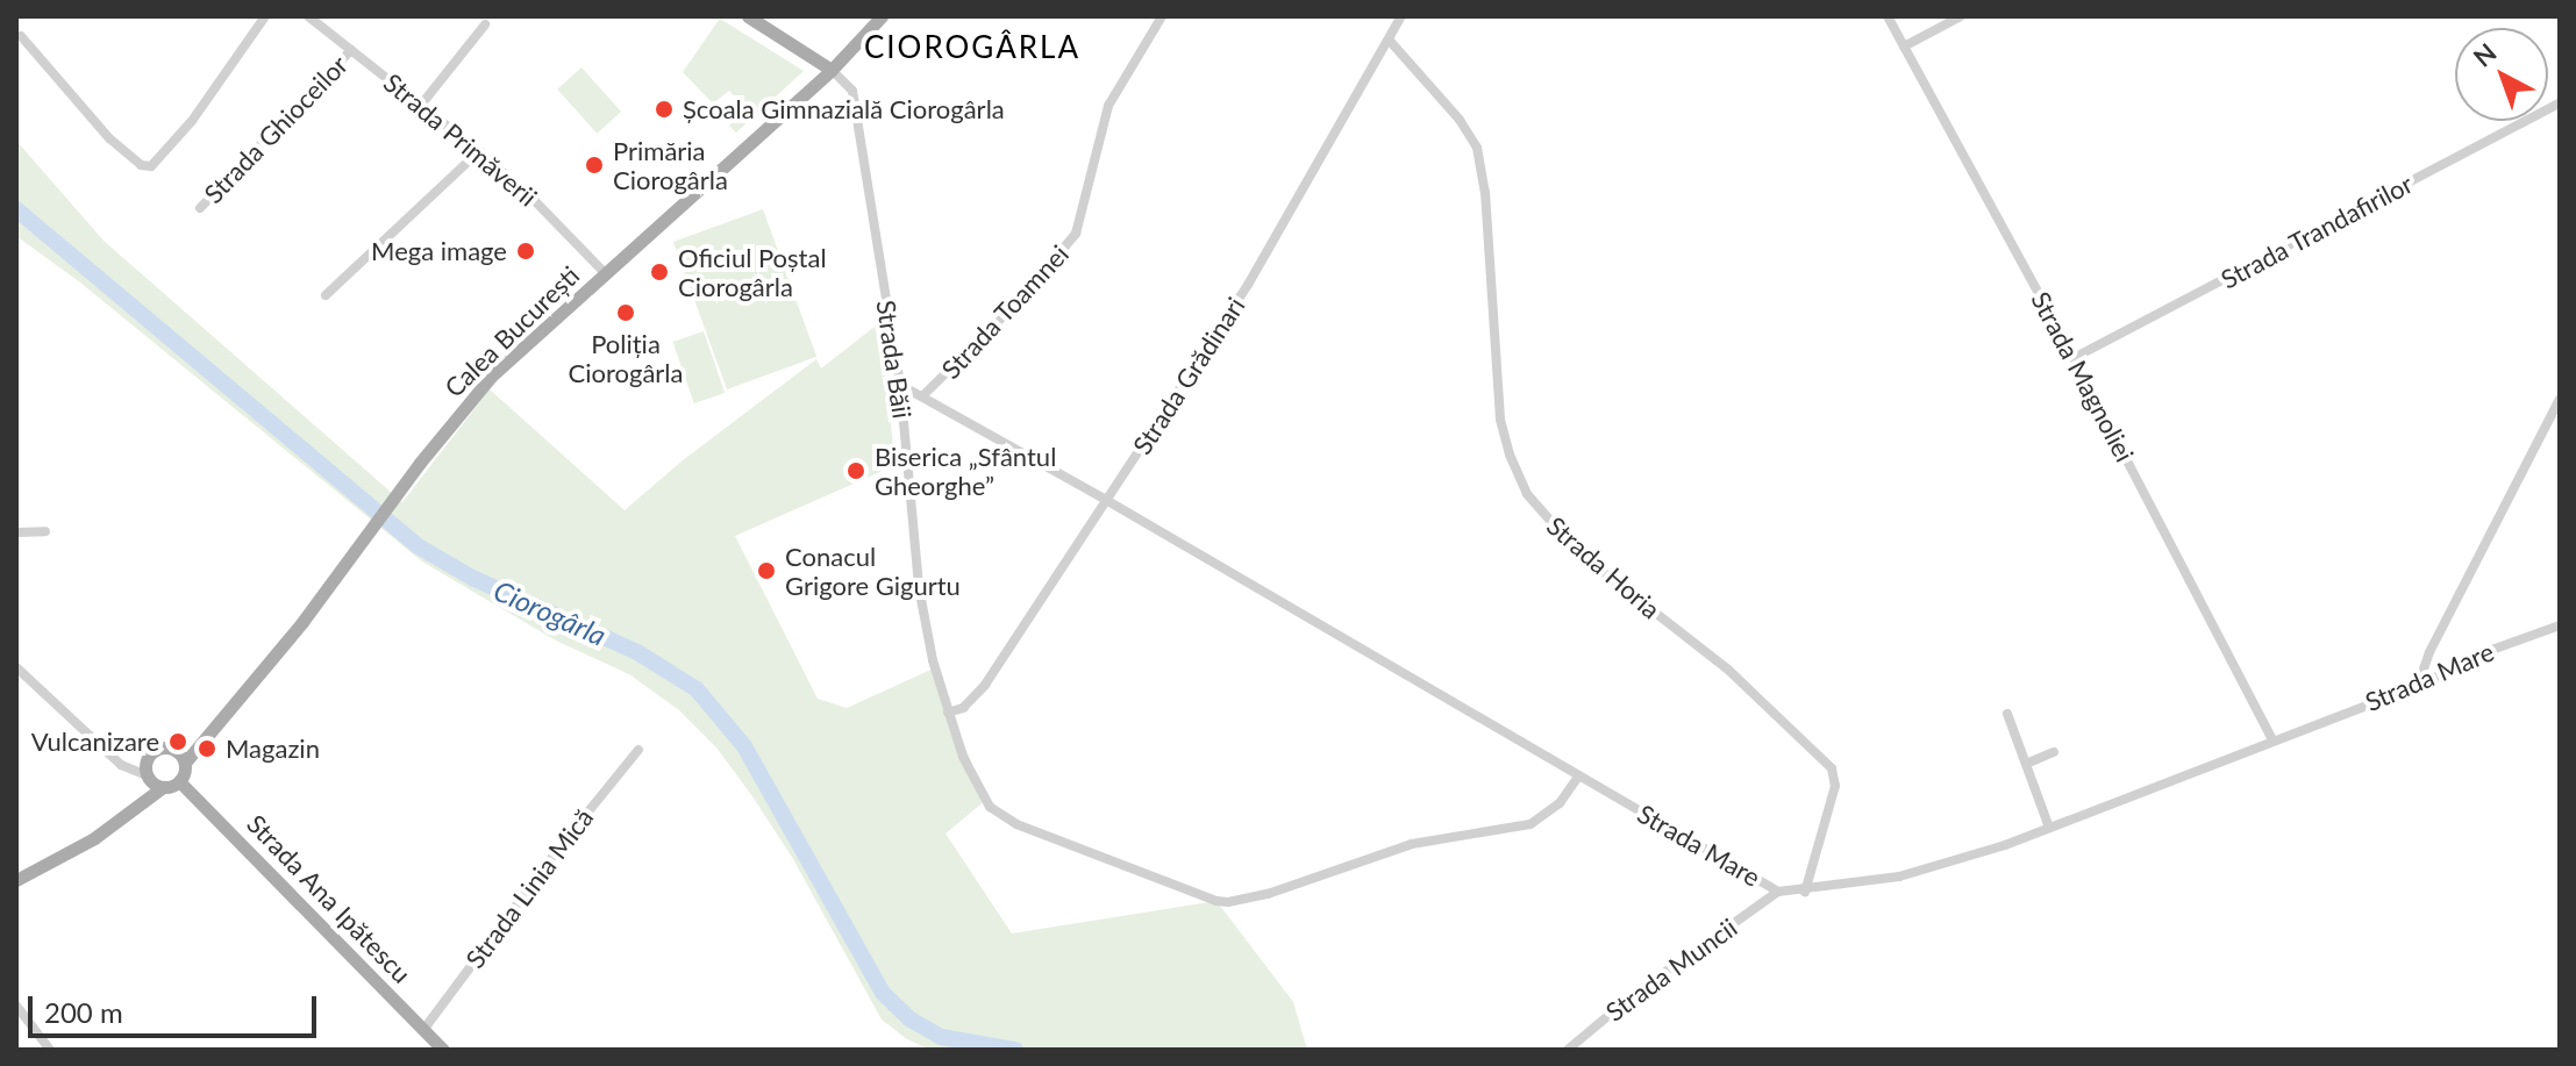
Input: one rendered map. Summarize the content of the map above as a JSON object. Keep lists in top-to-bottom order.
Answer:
{
  "streets": {
    "main road": ["Calea București", "Strada Ana Ipătescu"],
    "street": [
      "Strada Ghioceilor",
      "Strada Primăverii",
      "Strada Trandafirilor",
      "Strada Toamnei",
      "Strada Băii",
      "Strada Grădinari",
      "Strada Magnoliei",
      "Strada Horia",
      "Strada Mare",
      "Strada Linia Mică",
      "Strada Muncii"
    ]
  },
  "crossings": [
    ["Strada Ghioceilor", "Strada Primăverii"],
    ["Strada Primăverii", "Calea București"],
    ["Strada Trandafirilor", "Strada Magnoliei"],
    ["Strada Toamnei", "Strada Mare"],
    ["Calea București", "Strada Băii"],
    ["Calea București", "Strada Ana Ipătescu"],
    ["Strada Băii", "Strada Grădinari"],
    ["Strada Băii", "Strada Mare"],
    ["Strada Grădinari", "Strada Horia"],
    ["Strada Grădinari", "Strada Mare"],
    ["Strada Magnoliei", "Strada Mare"],
    ["Strada Horia", "Strada Mare"],
    ["Strada Mare", "Strada Muncii"],
    ["Strada Linia Mică", "Strada Ana Ipătescu"]
  ],
  "districts": ["CIOROGÂRLA"],
  "water": ["Ciorogârla"],
  "places": [
    "Școala Gimnazială Ciorogârla",
    "Primăria Ciorogârla",
    "Mega image",
    "Oficiul Poștal Ciorogârla",
    "Poliția Ciorogârla",
    "Biserica „Sfântul Gheorghe”",
    "Conacul Grigore Gigurtu",
    "Vulcanizare",
    "Magazin"
  ],
  "scale_bar": "200 m",
  "north": "top left"
}
